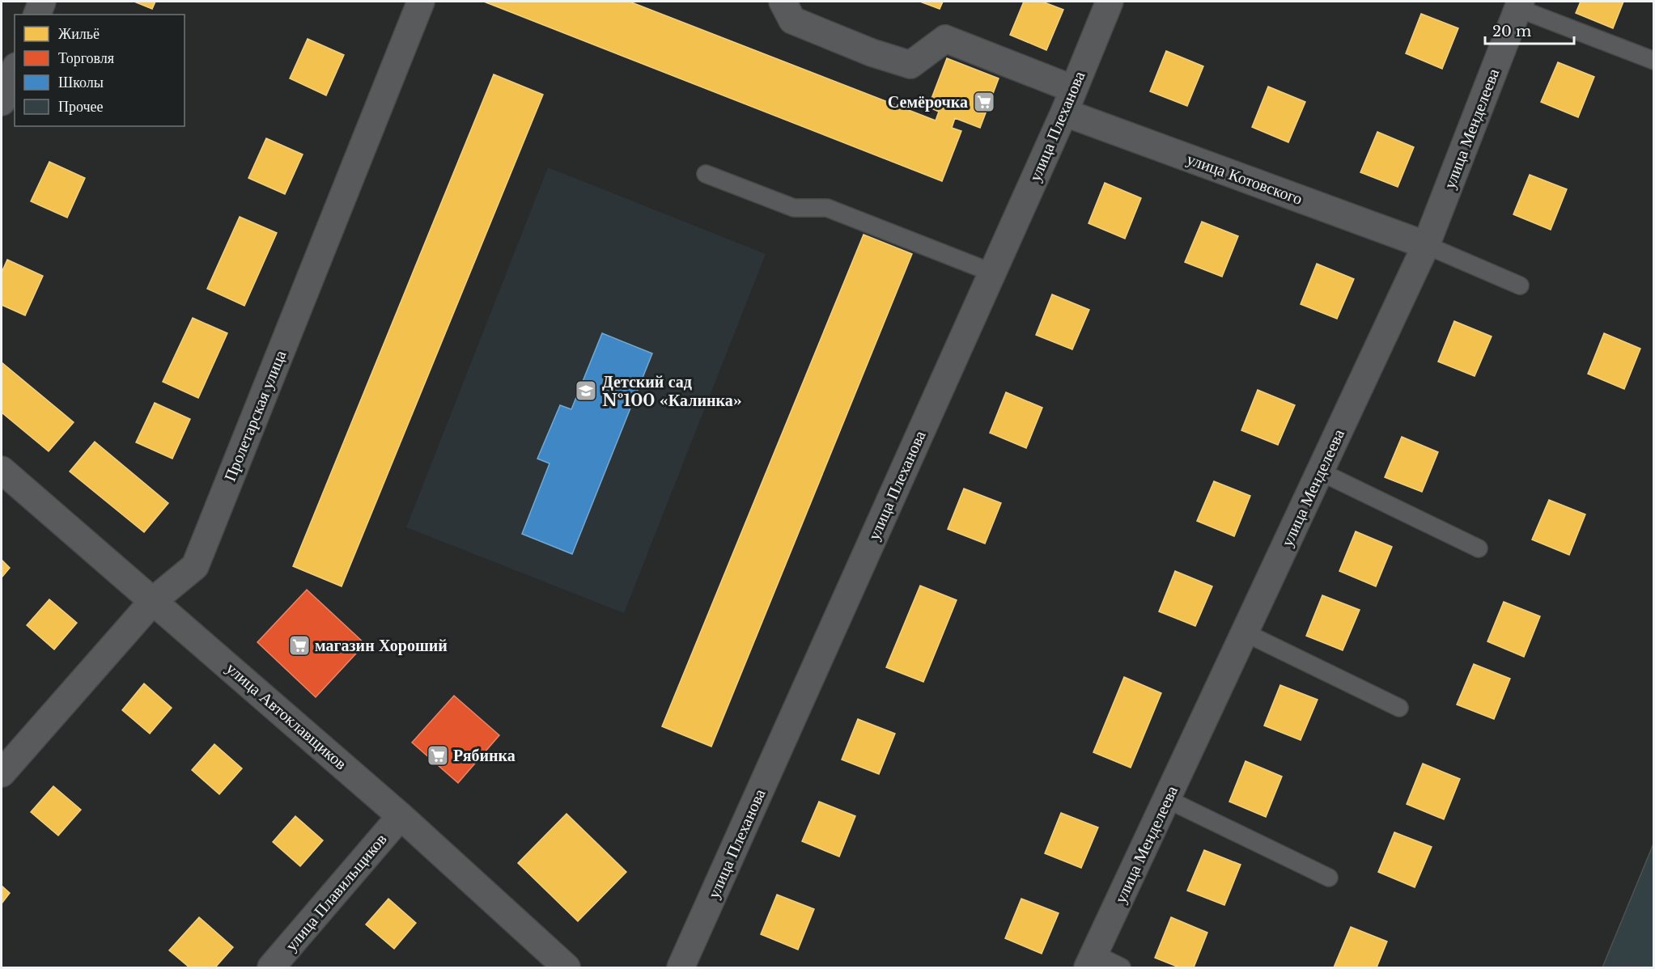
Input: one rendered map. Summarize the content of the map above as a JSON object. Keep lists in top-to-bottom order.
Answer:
{
  "streets": {
    "street": [
      "улица Плеханова",
      "улица Менделеева",
      "улица Котовского",
      "Пролетарская улица",
      "улица Автоклавщиков",
      "улица Плавильщиков"
    ]
  },
  "crossings": [
    ["улица Плеханова", "улица Котовского"],
    ["улица Менделеева", "улица Котовского"],
    ["Пролетарская улица", "улица Автоклавщиков"],
    ["улица Автоклавщиков", "улица Плавильщиков"]
  ],
  "places": {
    "supermarket": ["Семёрочка", "магазин Хороший", "Рябинка"],
    "school or university": ["Детский сад №100 «Калинка»"]
  },
  "legend": [
    "Жильё",
    "Торговля",
    "Школы",
    "Прочее"
  ],
  "scale_bar": "20 m"
}
